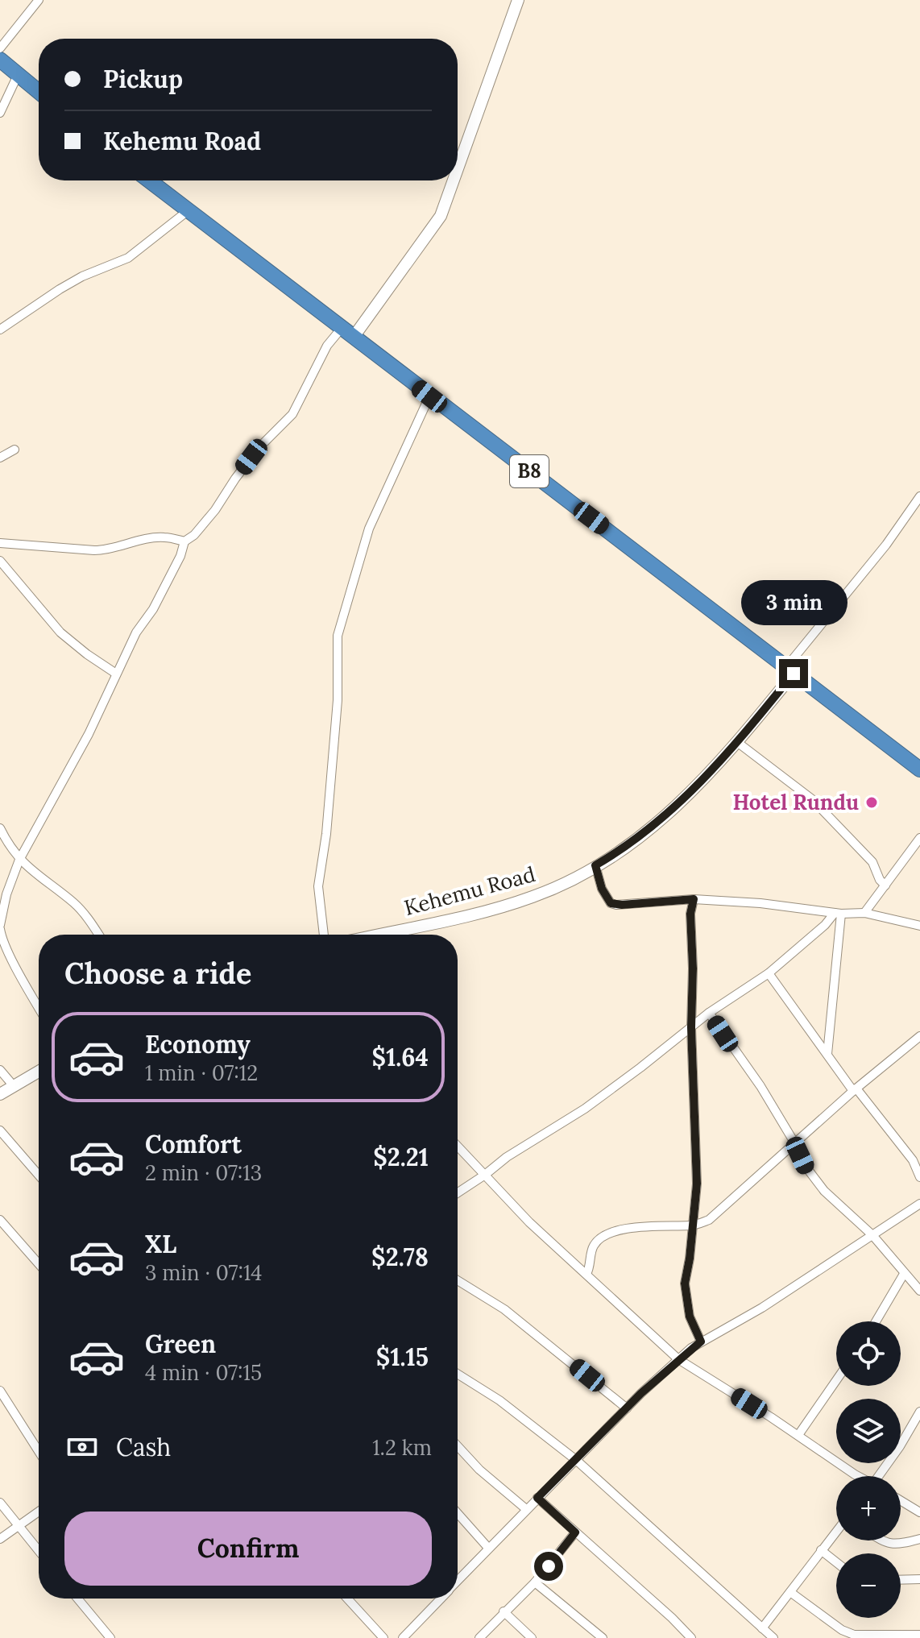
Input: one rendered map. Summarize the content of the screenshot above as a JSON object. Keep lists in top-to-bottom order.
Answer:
{
  "streets": {
    "highway": ["B8"],
    "street": ["Kehemu Road"]
  },
  "crossings": [
    ["B8", "Kehemu Road"]
  ],
  "places": ["Hotel Rundu"],
  "page": {
    "banner": ["Pickup", "Kehemu Road"],
    "bubble": "3 min",
    "heading": "Choose a ride",
    "list": [
      {
        "name": "Economy",
        "note": "1 min · 07:12",
        "value": "$1.64"
      },
      {
        "name": "Comfort",
        "note": "2 min · 07:13",
        "value": "$2.21"
      },
      {
        "name": "XL",
        "note": "3 min · 07:14",
        "value": "$2.78"
      },
      {
        "name": "Green",
        "note": "4 min · 07:15",
        "value": "$1.15"
      }
    ],
    "map_buttons": ["+", "−"],
    "pay": ["Cash", "1.2 km"],
    "buttons": "Confirm"
  }
}
